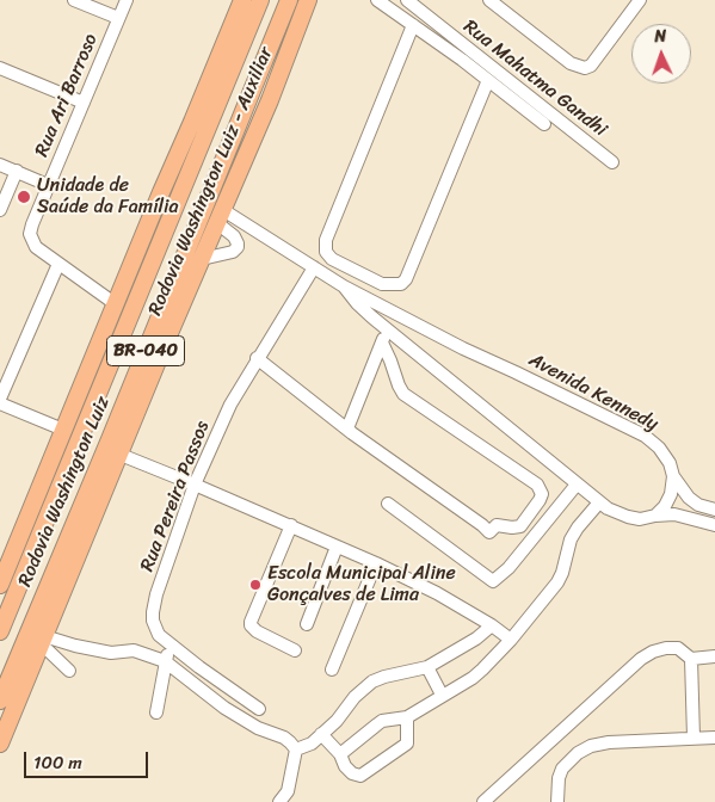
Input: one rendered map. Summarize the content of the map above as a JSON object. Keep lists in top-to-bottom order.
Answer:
{
  "streets": {
    "highway": ["Rodovia Washington Luiz - Auxiliar", "BR-040", "Rodovia Washington Luiz"],
    "street": [
      "Rua Mahatma Gandhi",
      "Rua Ari Barroso",
      "Avenida Kennedy",
      "Rua Pereira Passos"
    ]
  },
  "crossings": [
    ["Rua Ari Barroso", "Rodovia Washington Luiz - Auxiliar"],
    ["Rodovia Washington Luiz - Auxiliar", "Avenida Kennedy"],
    ["Avenida Kennedy", "Rua Pereira Passos"]
  ],
  "places": ["Unidade de Saúde da Família", "Escola Municipal Aline Gonçalves de Lima"],
  "scale_bar": "100 m",
  "north": "top"
}
